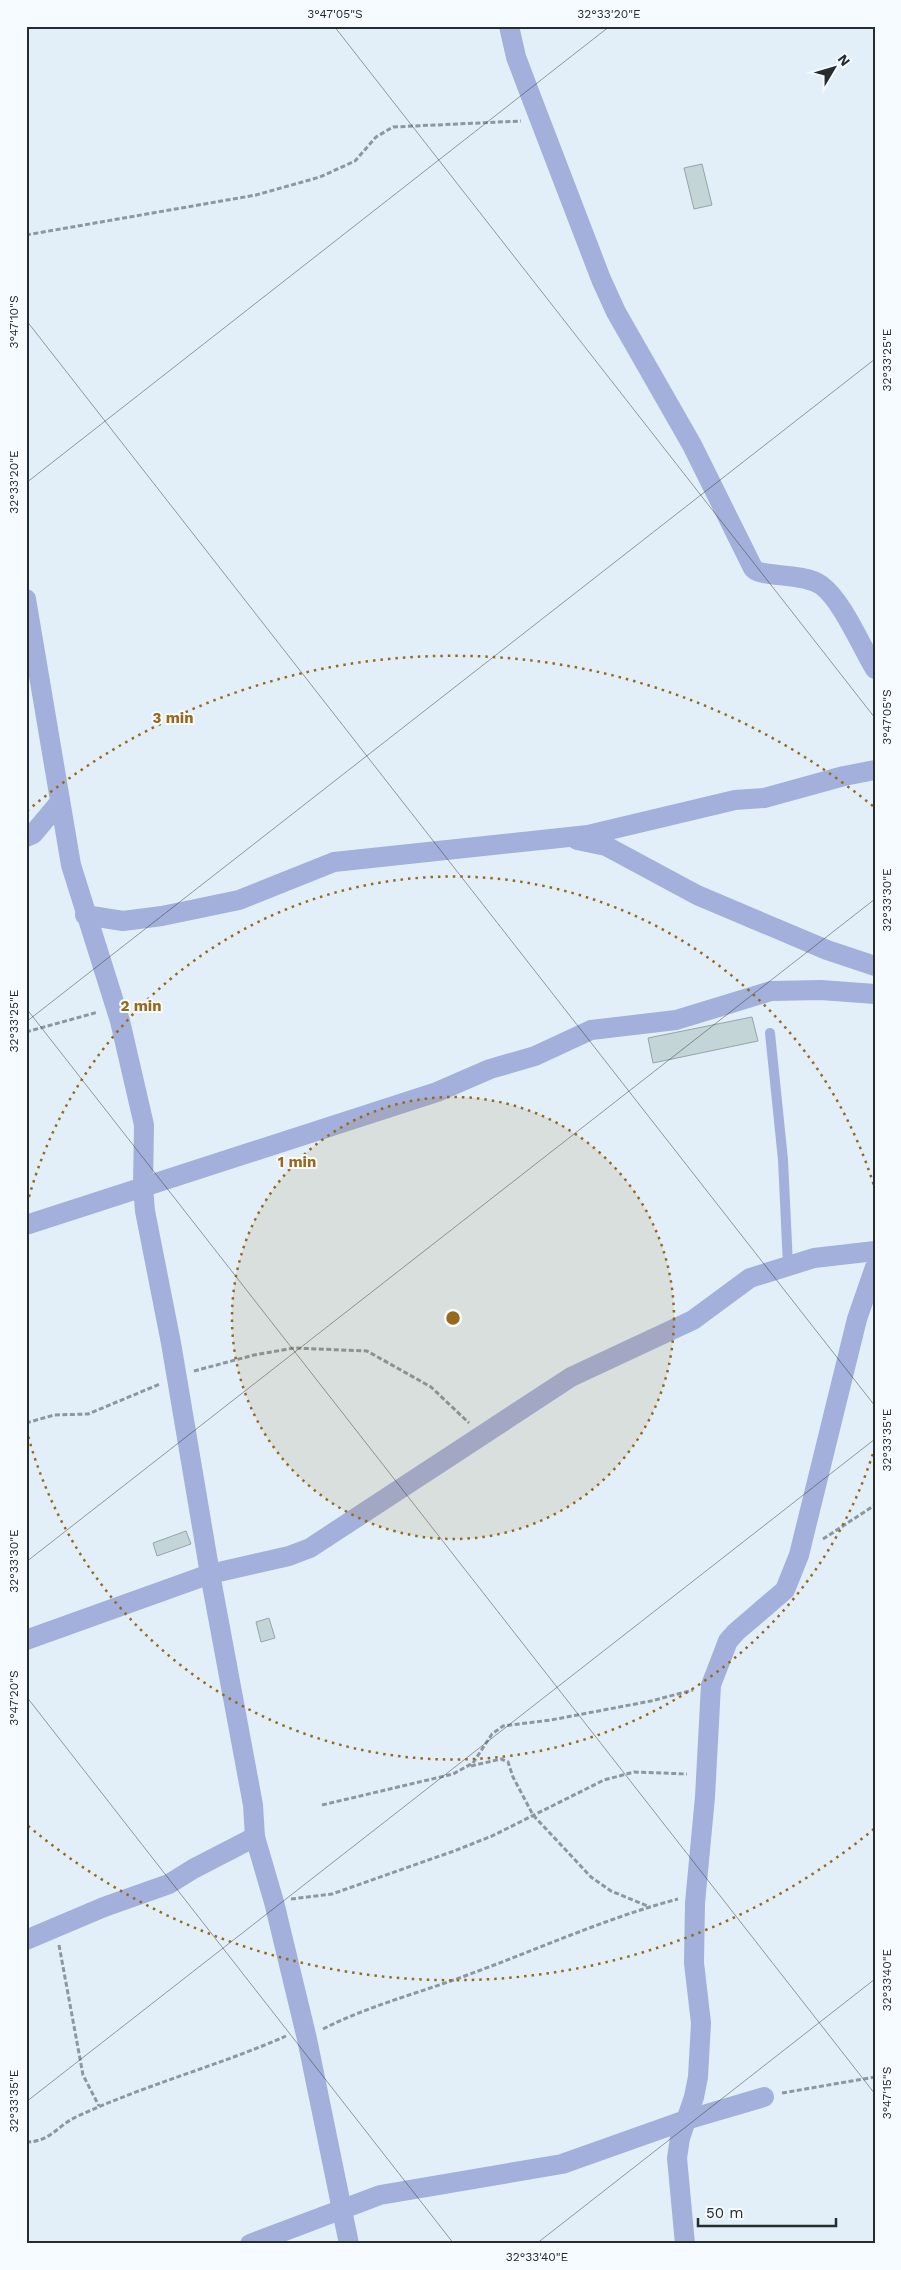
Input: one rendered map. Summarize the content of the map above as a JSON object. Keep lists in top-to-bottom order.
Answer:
{
  "scale_bar": "50 m",
  "north": "top right",
  "coordinates": [
    "3°47'05\"S",
    "32°33'20\"E",
    "3°47'10\"S",
    "32°33'25\"E",
    "32°33'30\"E",
    "32°33'35\"E",
    "3°47'20\"S",
    "32°33'40\"E",
    "3°47'15\"S"
  ],
  "rings": ["3 min", "2 min", "1 min"]
}
